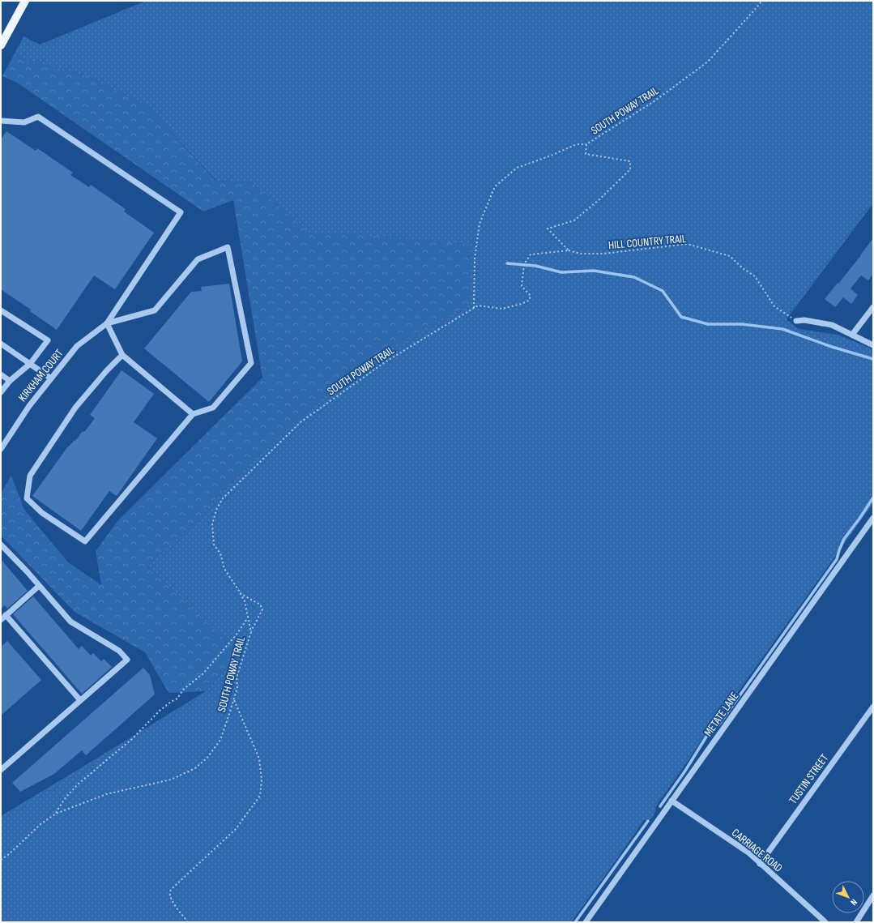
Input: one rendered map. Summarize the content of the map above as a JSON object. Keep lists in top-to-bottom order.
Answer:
{
  "streets": {
    "street": [
      "KIRKHAM COURT",
      "METATE LANE",
      "TUSTIN STREET",
      "CARRIAGE ROAD"
    ],
    "path": ["SOUTH POWAY TRAIL", "HILL COUNTRY TRAIL"]
  },
  "crossings": [
    ["SOUTH POWAY TRAIL", "HILL COUNTRY TRAIL"],
    ["METATE LANE", "CARRIAGE ROAD"],
    ["TUSTIN STREET", "CARRIAGE ROAD"]
  ],
  "north": "bottom right"
}
